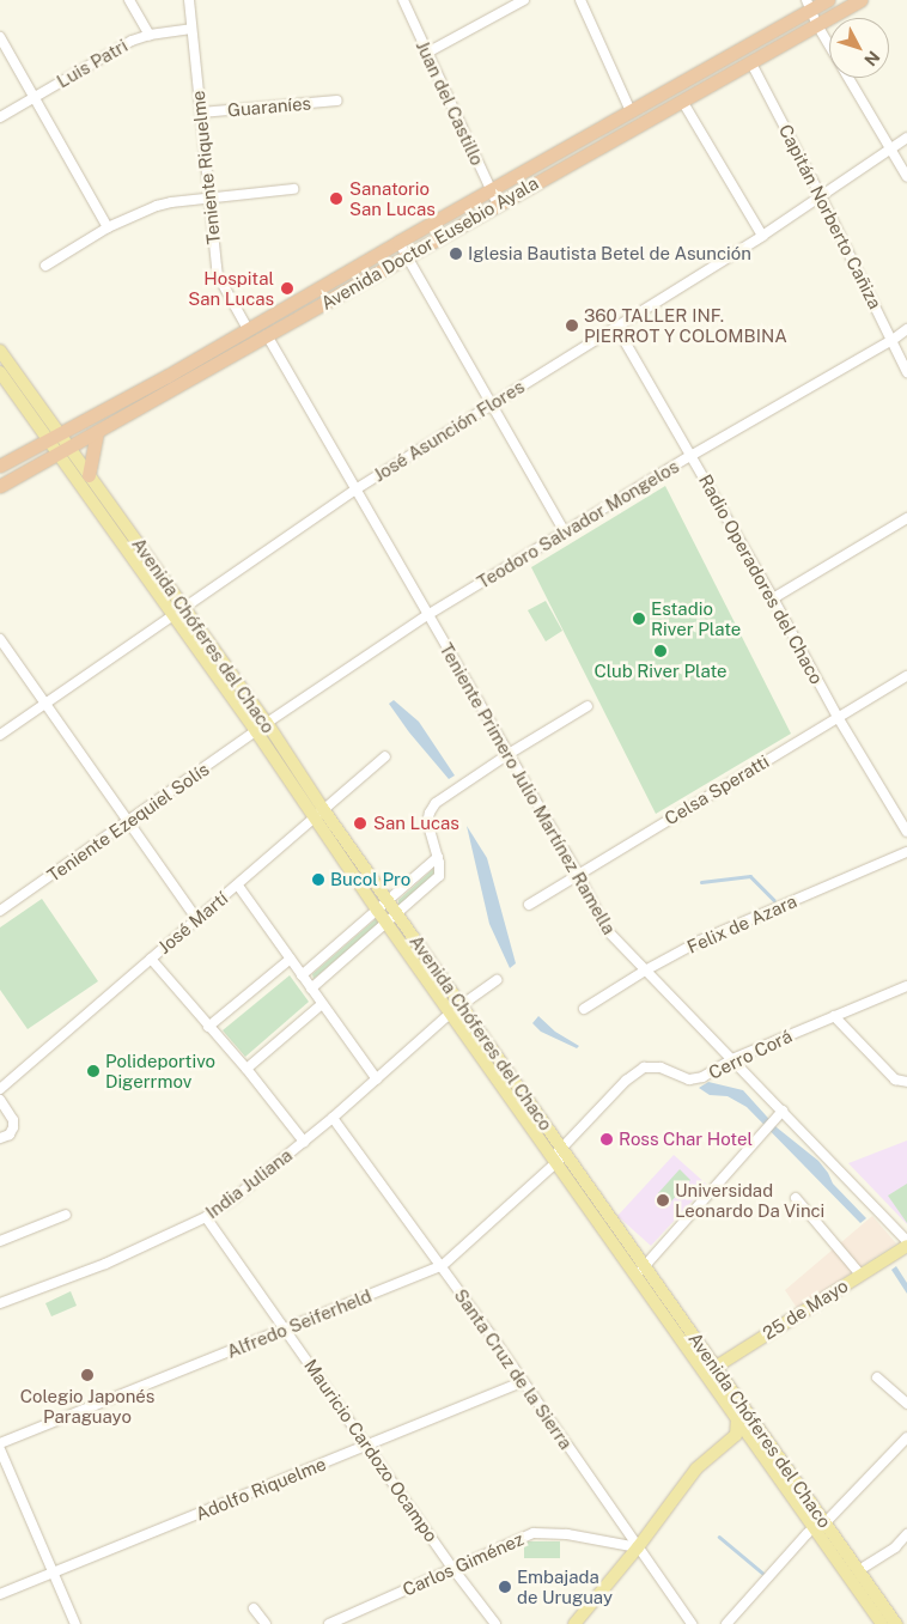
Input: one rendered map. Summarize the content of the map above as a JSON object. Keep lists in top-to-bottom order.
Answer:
{
  "streets": {
    "highway": ["Avenida Doctor Eusebio Ayala"],
    "main road": ["Avenida Chóferes del Chaco", "25 de Mayo"],
    "street": [
      "Luis Patri",
      "Juan del Castillo",
      "Guaraníes",
      "Teniente Riquelme",
      "Capitán Norberto Cañiza",
      "José Asunción Flores",
      "Teodoro Salvador Mongelos",
      "Radio Operadores del Chaco",
      "Teniente Primero Julio Martínez Ramella",
      "Celsa Speratti",
      "Teniente Ezequiel Solís",
      "José Martí",
      "Felix de Azara",
      "Cerro Corá",
      "India Juliana",
      "Alfredo Seiferheld",
      "Santa Cruz de la Sierra",
      "Mauricio Cardozo Ocampo",
      "Adolfo Riquelme",
      "Carlos Giménez"
    ]
  },
  "crossings": [
    ["Luis Patri", "Teniente Riquelme"],
    ["Juan del Castillo", "Avenida Doctor Eusebio Ayala"],
    ["Guaraníes", "Teniente Riquelme"],
    ["Teniente Riquelme", "Avenida Doctor Eusebio Ayala"],
    ["Capitán Norberto Cañiza", "Avenida Doctor Eusebio Ayala"],
    ["Capitán Norberto Cañiza", "José Asunción Flores"],
    ["Capitán Norberto Cañiza", "Teodoro Salvador Mongelos"],
    ["Avenida Doctor Eusebio Ayala", "Avenida Chóferes del Chaco"],
    ["Avenida Doctor Eusebio Ayala", "Teniente Primero Julio Martínez Ramella"],
    ["José Asunción Flores", "Radio Operadores del Chaco"],
    ["José Asunción Flores", "Avenida Chóferes del Chaco"],
    ["José Asunción Flores", "Teniente Primero Julio Martínez Ramella"],
    ["Teodoro Salvador Mongelos", "Radio Operadores del Chaco"],
    ["Teodoro Salvador Mongelos", "Avenida Chóferes del Chaco"],
    ["Teodoro Salvador Mongelos", "Teniente Primero Julio Martínez Ramella"],
    ["Teodoro Salvador Mongelos", "Teniente Ezequiel Solís"],
    ["Radio Operadores del Chaco", "Celsa Speratti"],
    ["Avenida Chóferes del Chaco", "Teniente Ezequiel Solís"],
    ["Avenida Chóferes del Chaco", "José Martí"],
    ["Avenida Chóferes del Chaco", "Cerro Corá"],
    ["Avenida Chóferes del Chaco", "India Juliana"],
    ["Avenida Chóferes del Chaco", "25 de Mayo"],
    ["Avenida Chóferes del Chaco", "Alfredo Seiferheld"],
    ["Teniente Primero Julio Martínez Ramella", "Celsa Speratti"],
    ["Teniente Primero Julio Martínez Ramella", "Felix de Azara"],
    ["Teniente Primero Julio Martínez Ramella", "Cerro Corá"],
    ["Cerro Corá", "Alfredo Seiferheld"],
    ["India Juliana", "Santa Cruz de la Sierra"],
    ["India Juliana", "Mauricio Cardozo Ocampo"],
    ["Alfredo Seiferheld", "Santa Cruz de la Sierra"],
    ["Alfredo Seiferheld", "Mauricio Cardozo Ocampo"],
    ["Santa Cruz de la Sierra", "Adolfo Riquelme"],
    ["Santa Cruz de la Sierra", "Carlos Giménez"],
    ["Mauricio Cardozo Ocampo", "Adolfo Riquelme"],
    ["Mauricio Cardozo Ocampo", "Carlos Giménez"]
  ],
  "places": [
    "Sanatorio San Lucas",
    "Iglesia Bautista Betel de Asunción",
    "Hospital San Lucas",
    "360 TALLER INF. PIERROT Y COLOMBINA",
    "Estadio River Plate",
    "Club River Plate",
    "San Lucas",
    "Bucol Pro",
    "Polideportivo Digerrmov",
    "Ross Char Hotel",
    "Universidad Leonardo Da Vinci",
    "Colegio Japonés Paraguayo",
    "Embajada de Uruguay"
  ],
  "north": "bottom right"
}
